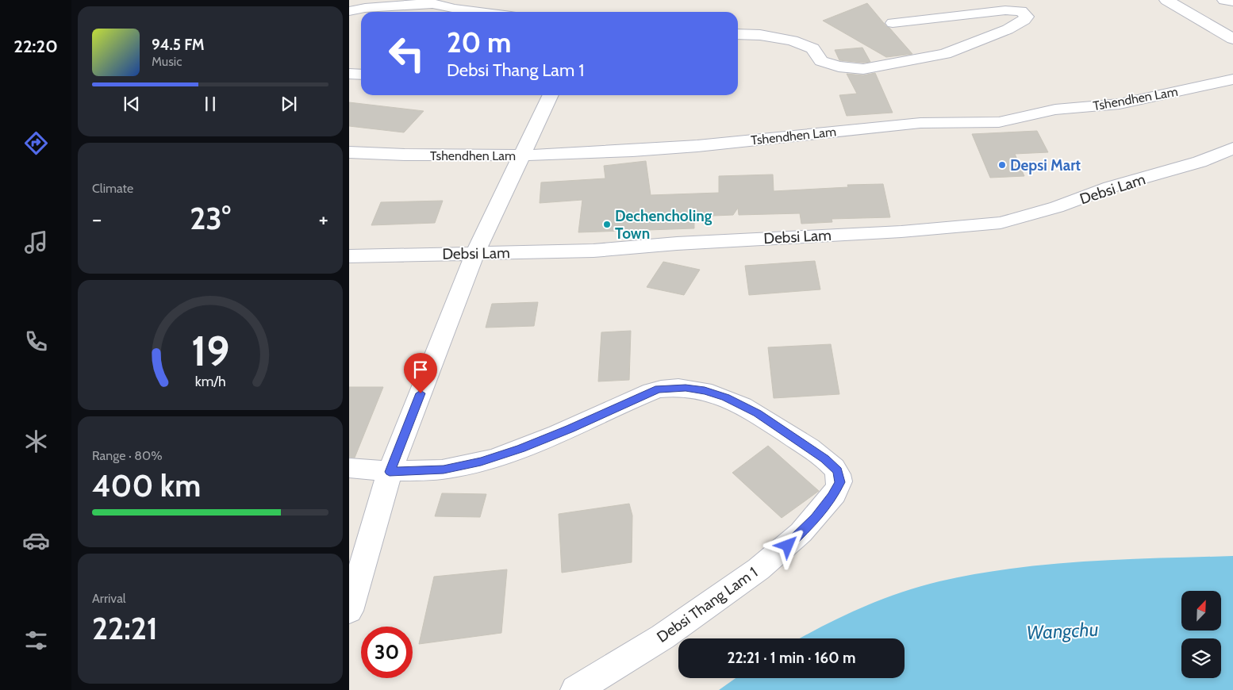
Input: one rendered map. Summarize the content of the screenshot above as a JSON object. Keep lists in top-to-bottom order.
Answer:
{
  "streets": {
    "street": ["Tshendhen Lam", "Debsi Lam", "Debsi Thang Lam 1"]
  },
  "water": ["Wangchu"],
  "places": ["Depsi Mart", "Dechencholing Town"],
  "north": "top right",
  "page": {
    "tabs": "22:20",
    "turn": ["20 m", "Debsi Thang Lam 1"],
    "song": ["94.5 FM", "Music"],
    "tile": [
      "Climate",
      ["Range · 80%", "400 km"],
      ["Arrival", "22:21"]
    ],
    "heat": ["−", "23°", "+"],
    "limit": "30",
    "trip": "22:21 · 1 min · 160 m",
    "gauge": ["19", "km/h"]
  }
}
